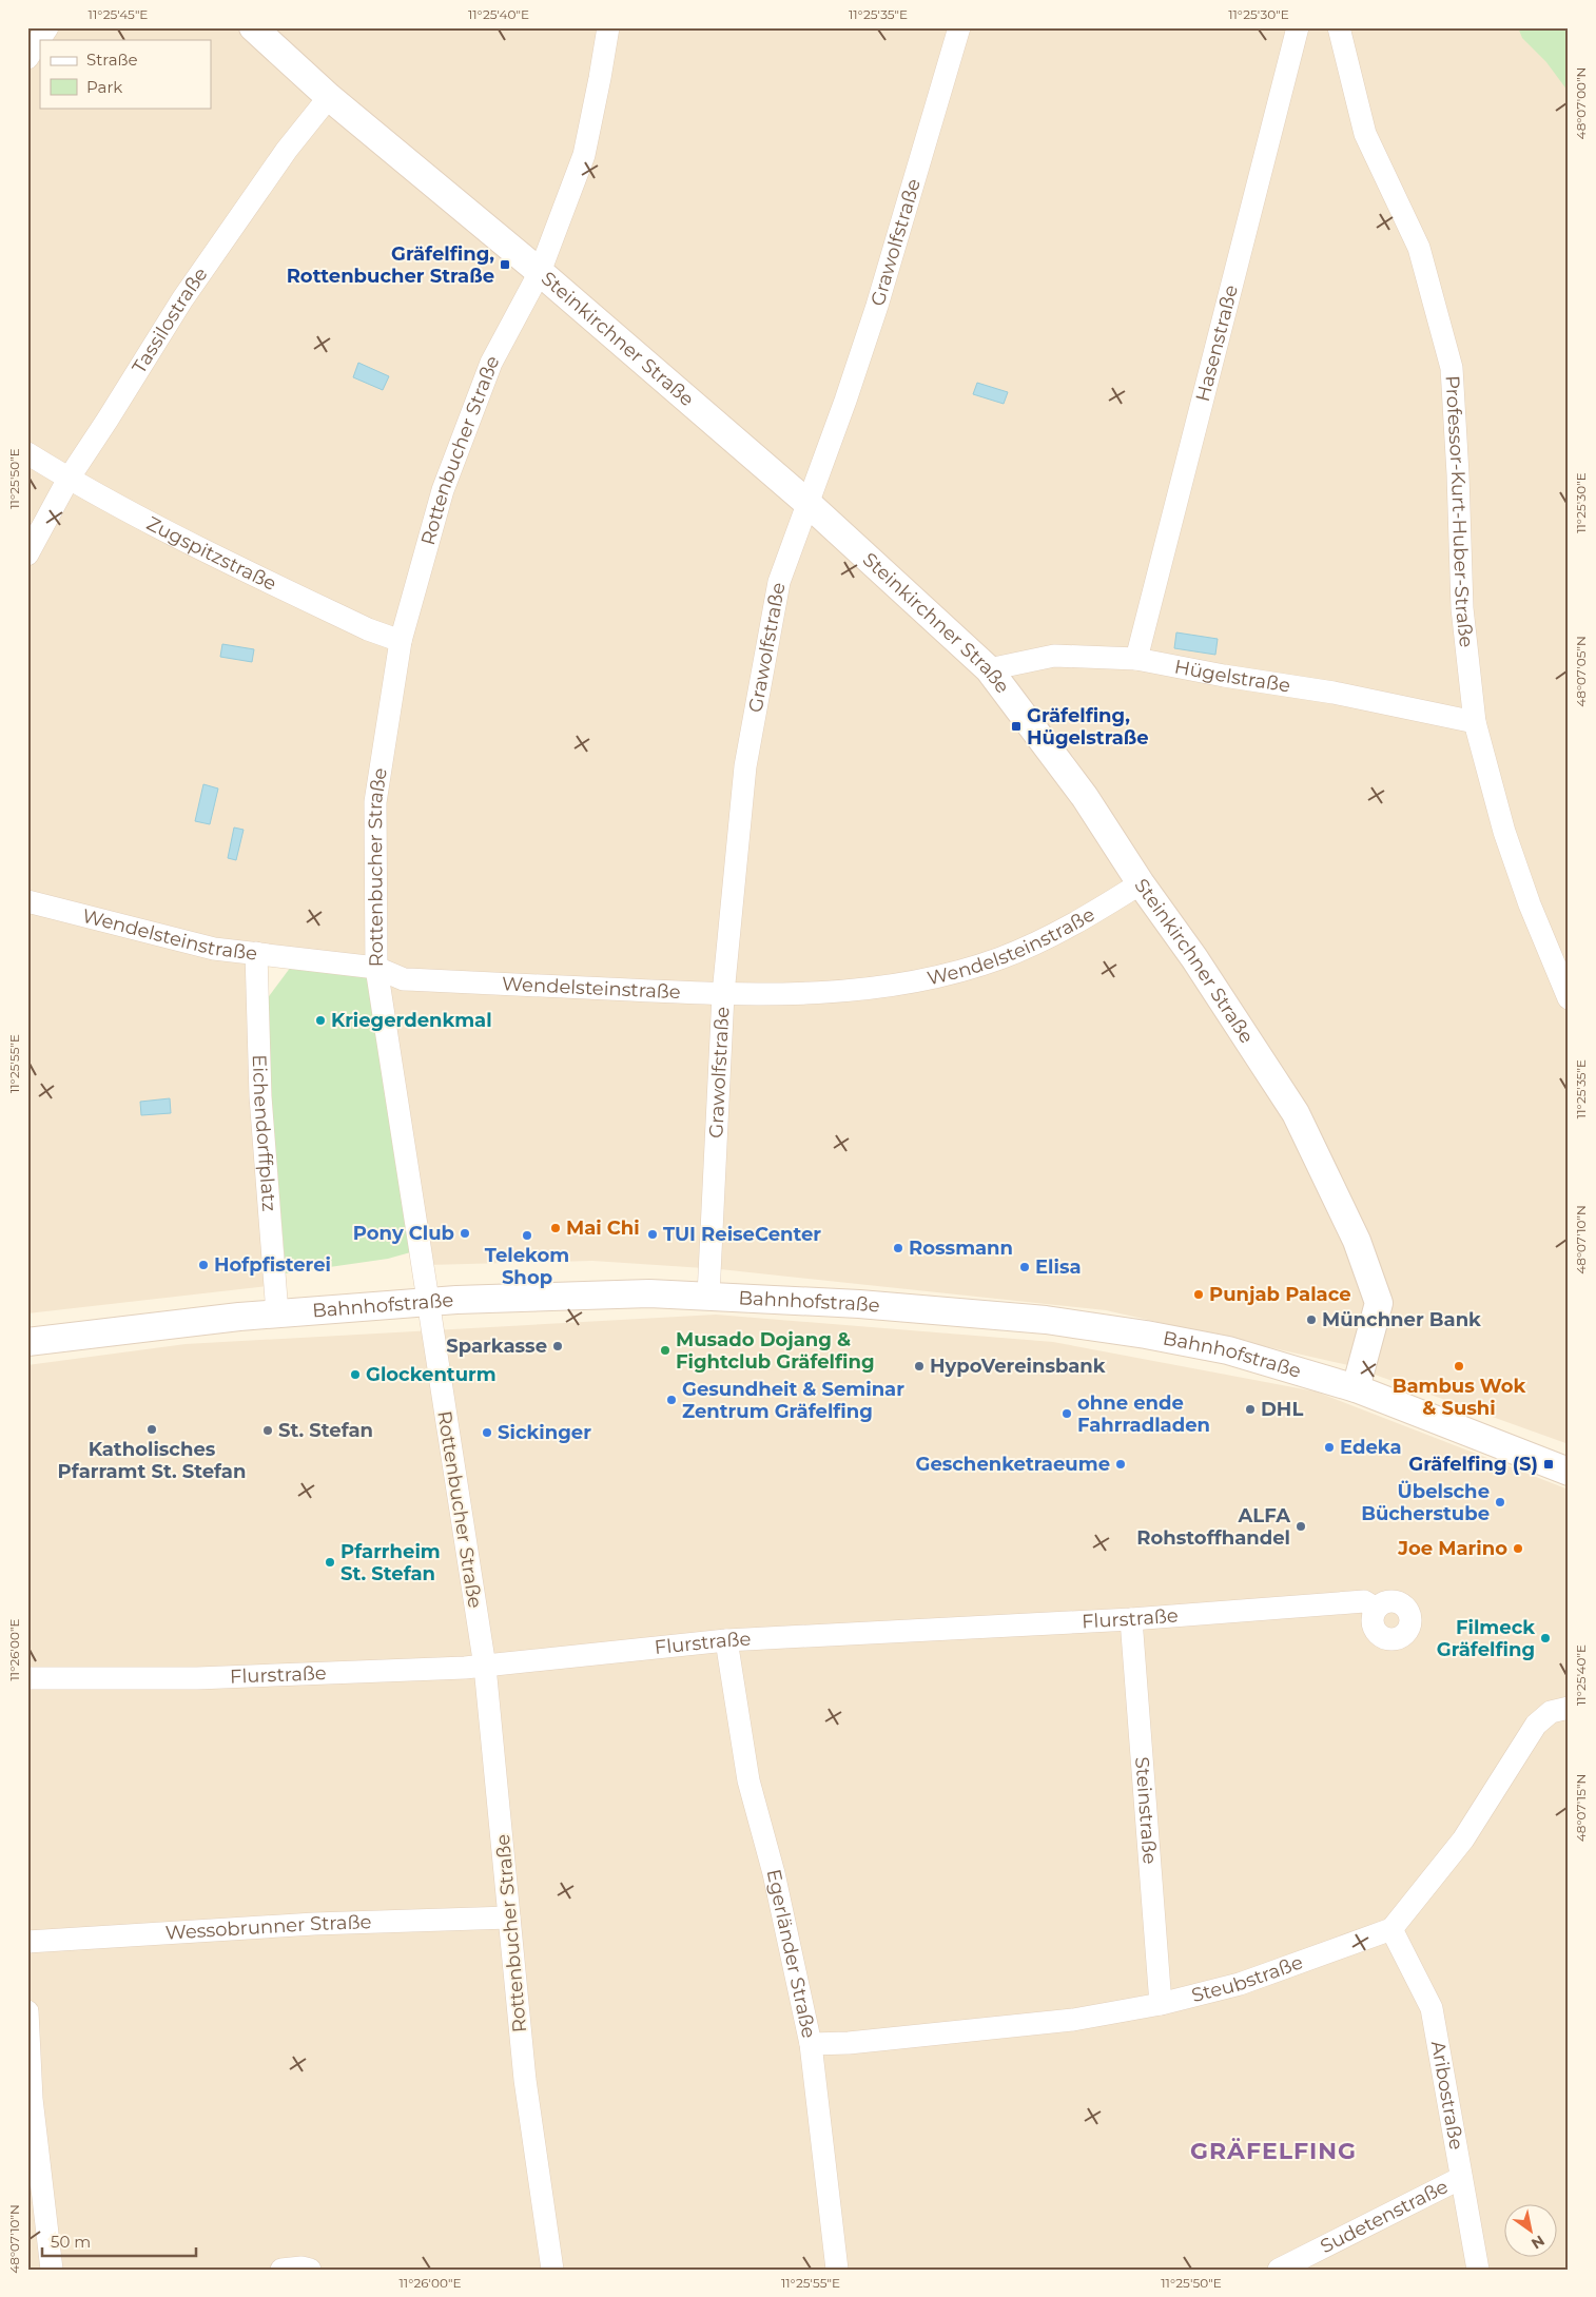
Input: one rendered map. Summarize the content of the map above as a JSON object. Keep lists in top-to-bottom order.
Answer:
{
  "streets": {
    "street": [
      "Grawolfstraße",
      "Tassilostraße",
      "Steinkirchner Straße",
      "Hasenstraße",
      "Rottenbucher Straße",
      "Professor-Kurt-Huber-Straße",
      "Zugspitzstraße",
      "Hügelstraße",
      "Wendelsteinstraße",
      "Eichendorffplatz",
      "Bahnhofstraße",
      "Flurstraße",
      "Steinstraße",
      "Wessobrunner Straße",
      "Egerländer Straße",
      "Steubstraße",
      "Aribostraße",
      "Sudetenstraße"
    ]
  },
  "crossings": [
    ["Grawolfstraße", "Steinkirchner Straße"],
    ["Grawolfstraße", "Wendelsteinstraße"],
    ["Grawolfstraße", "Bahnhofstraße"],
    ["Tassilostraße", "Steinkirchner Straße"],
    ["Tassilostraße", "Zugspitzstraße"],
    ["Steinkirchner Straße", "Rottenbucher Straße"],
    ["Steinkirchner Straße", "Hügelstraße"],
    ["Steinkirchner Straße", "Wendelsteinstraße"],
    ["Steinkirchner Straße", "Bahnhofstraße"],
    ["Hasenstraße", "Hügelstraße"],
    ["Rottenbucher Straße", "Zugspitzstraße"],
    ["Rottenbucher Straße", "Wendelsteinstraße"],
    ["Rottenbucher Straße", "Bahnhofstraße"],
    ["Rottenbucher Straße", "Flurstraße"],
    ["Rottenbucher Straße", "Wessobrunner Straße"],
    ["Professor-Kurt-Huber-Straße", "Hügelstraße"],
    ["Wendelsteinstraße", "Eichendorffplatz"],
    ["Eichendorffplatz", "Bahnhofstraße"],
    ["Flurstraße", "Steinstraße"],
    ["Flurstraße", "Egerländer Straße"],
    ["Steinstraße", "Steubstraße"],
    ["Egerländer Straße", "Steubstraße"],
    ["Steubstraße", "Aribostraße"],
    ["Aribostraße", "Sudetenstraße"]
  ],
  "districts": ["GRÄFELFING"],
  "places": {
    "transit": ["Gräfelfing, Rottenbucher Straße", "Gräfelfing, Hügelstraße", "Gräfelfing (S)"],
    "other": [
      "Kriegerdenkmal",
      "Mai Chi",
      "Pony Club",
      "TUI ReiseCenter",
      "Telekom Shop",
      "Rossmann",
      "Hofpfisterei",
      "Elisa",
      "Punjab Palace",
      "Münchner Bank",
      "Sparkasse",
      "Musado Dojang & Fightclub Gräfelfing",
      "HypoVereinsbank",
      "Bambus Wok & Sushi",
      "Glockenturm",
      "Gesundheit & Seminar Zentrum Gräfelfing",
      "DHL",
      "ohne ende Fahrradladen",
      "Katholisches Pfarramt St. Stefan",
      "St. Stefan",
      "Sickinger",
      "Edeka",
      "Geschenketraeume",
      "Übelsche Bücherstube",
      "ALFA Rohstoffhandel",
      "Joe Marino",
      "Pfarrheim St. Stefan",
      "Filmeck Gräfelfing"
    ]
  },
  "legend": ["Straße", "Park"],
  "scale_bar": "50 m",
  "north": "bottom right",
  "coordinates": [
    "11°25'45\"E",
    "11°25'40\"E",
    "11°25'35\"E",
    "11°25'30\"E",
    "48°07'00\"N",
    "11°25'50\"E",
    "48°07'05\"N",
    "11°25'55\"E",
    "48°07'10\"N",
    "11°26'00\"E",
    "48°07'15\"N"
  ]
}
